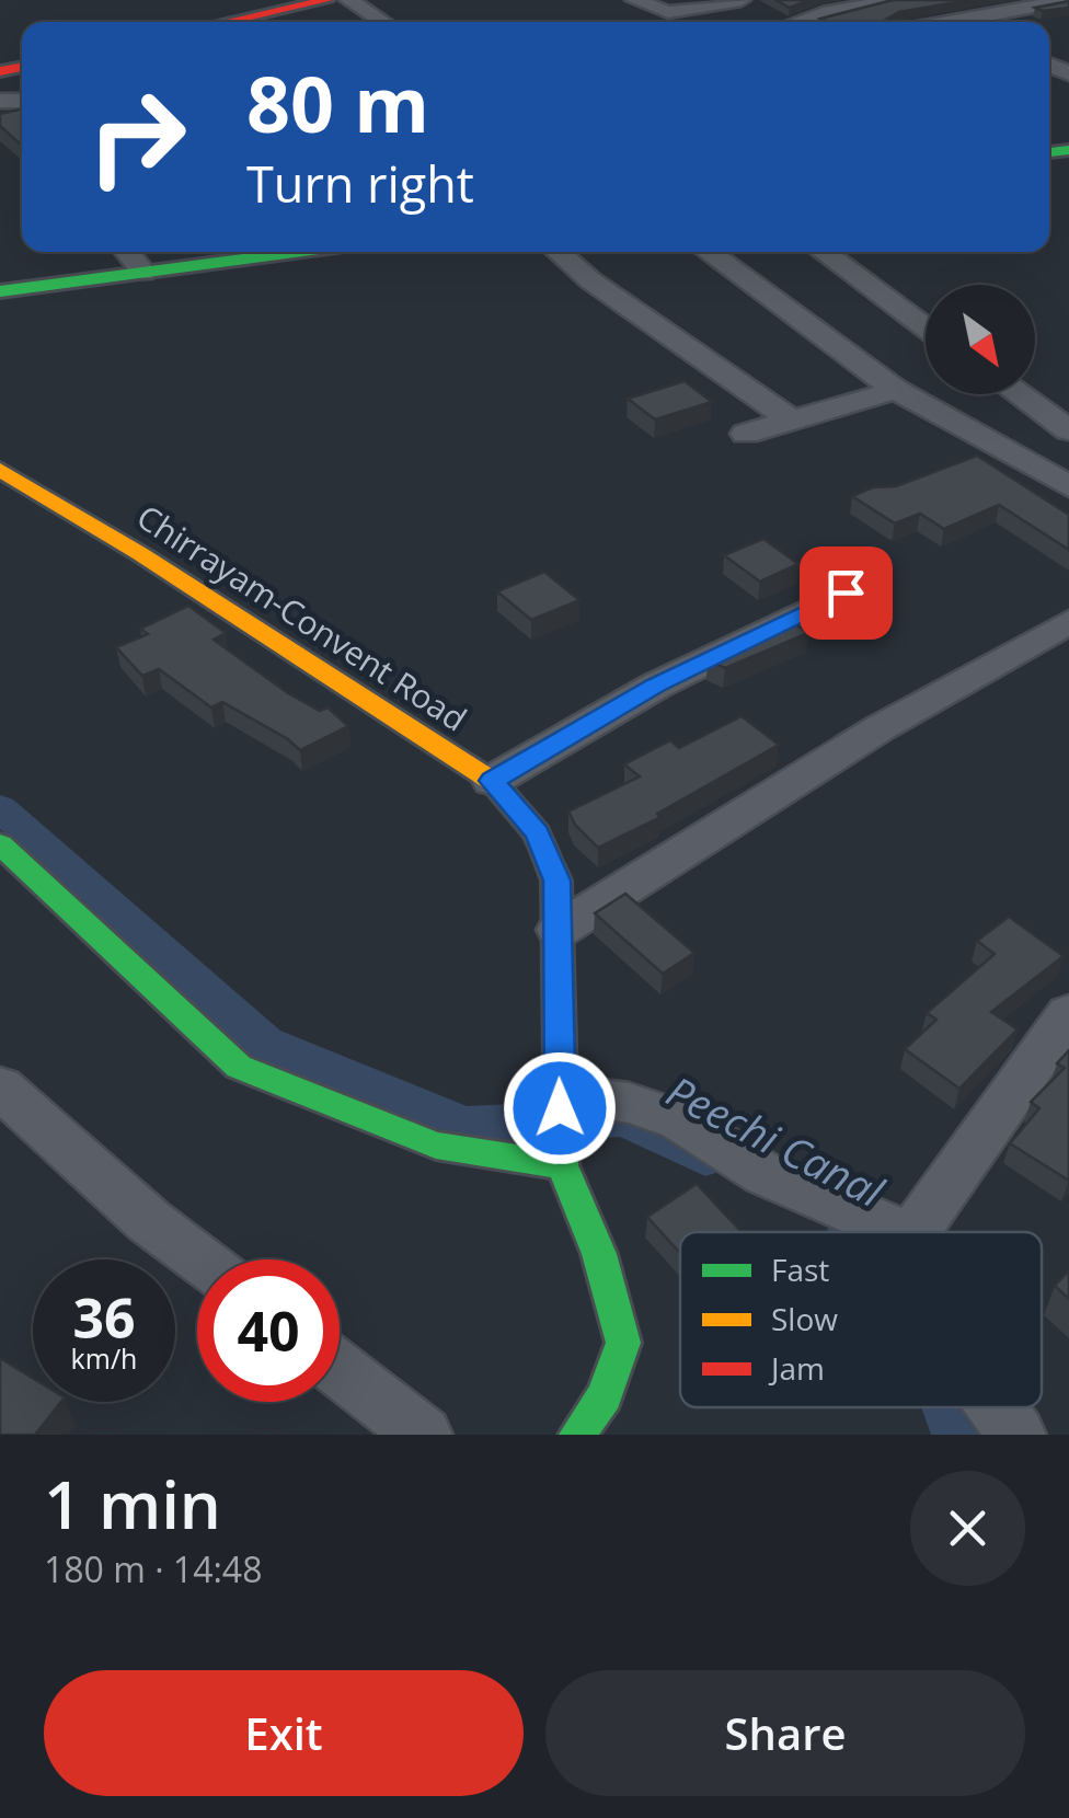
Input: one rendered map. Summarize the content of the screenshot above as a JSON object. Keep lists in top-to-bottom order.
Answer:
{
  "streets": {
    "street": ["Chirrayam-Convent Road"]
  },
  "water": ["Peechi Canal"],
  "legend": ["Fast", "Slow", "Jam"],
  "north": "bottom right",
  "page": {
    "turn": ["80 m", "Turn right"],
    "speed": "36 km/h",
    "limit": "40",
    "heading": ["1 min", "180 m · 14:48"],
    "buttons": ["Exit", "Share"]
  }
}
